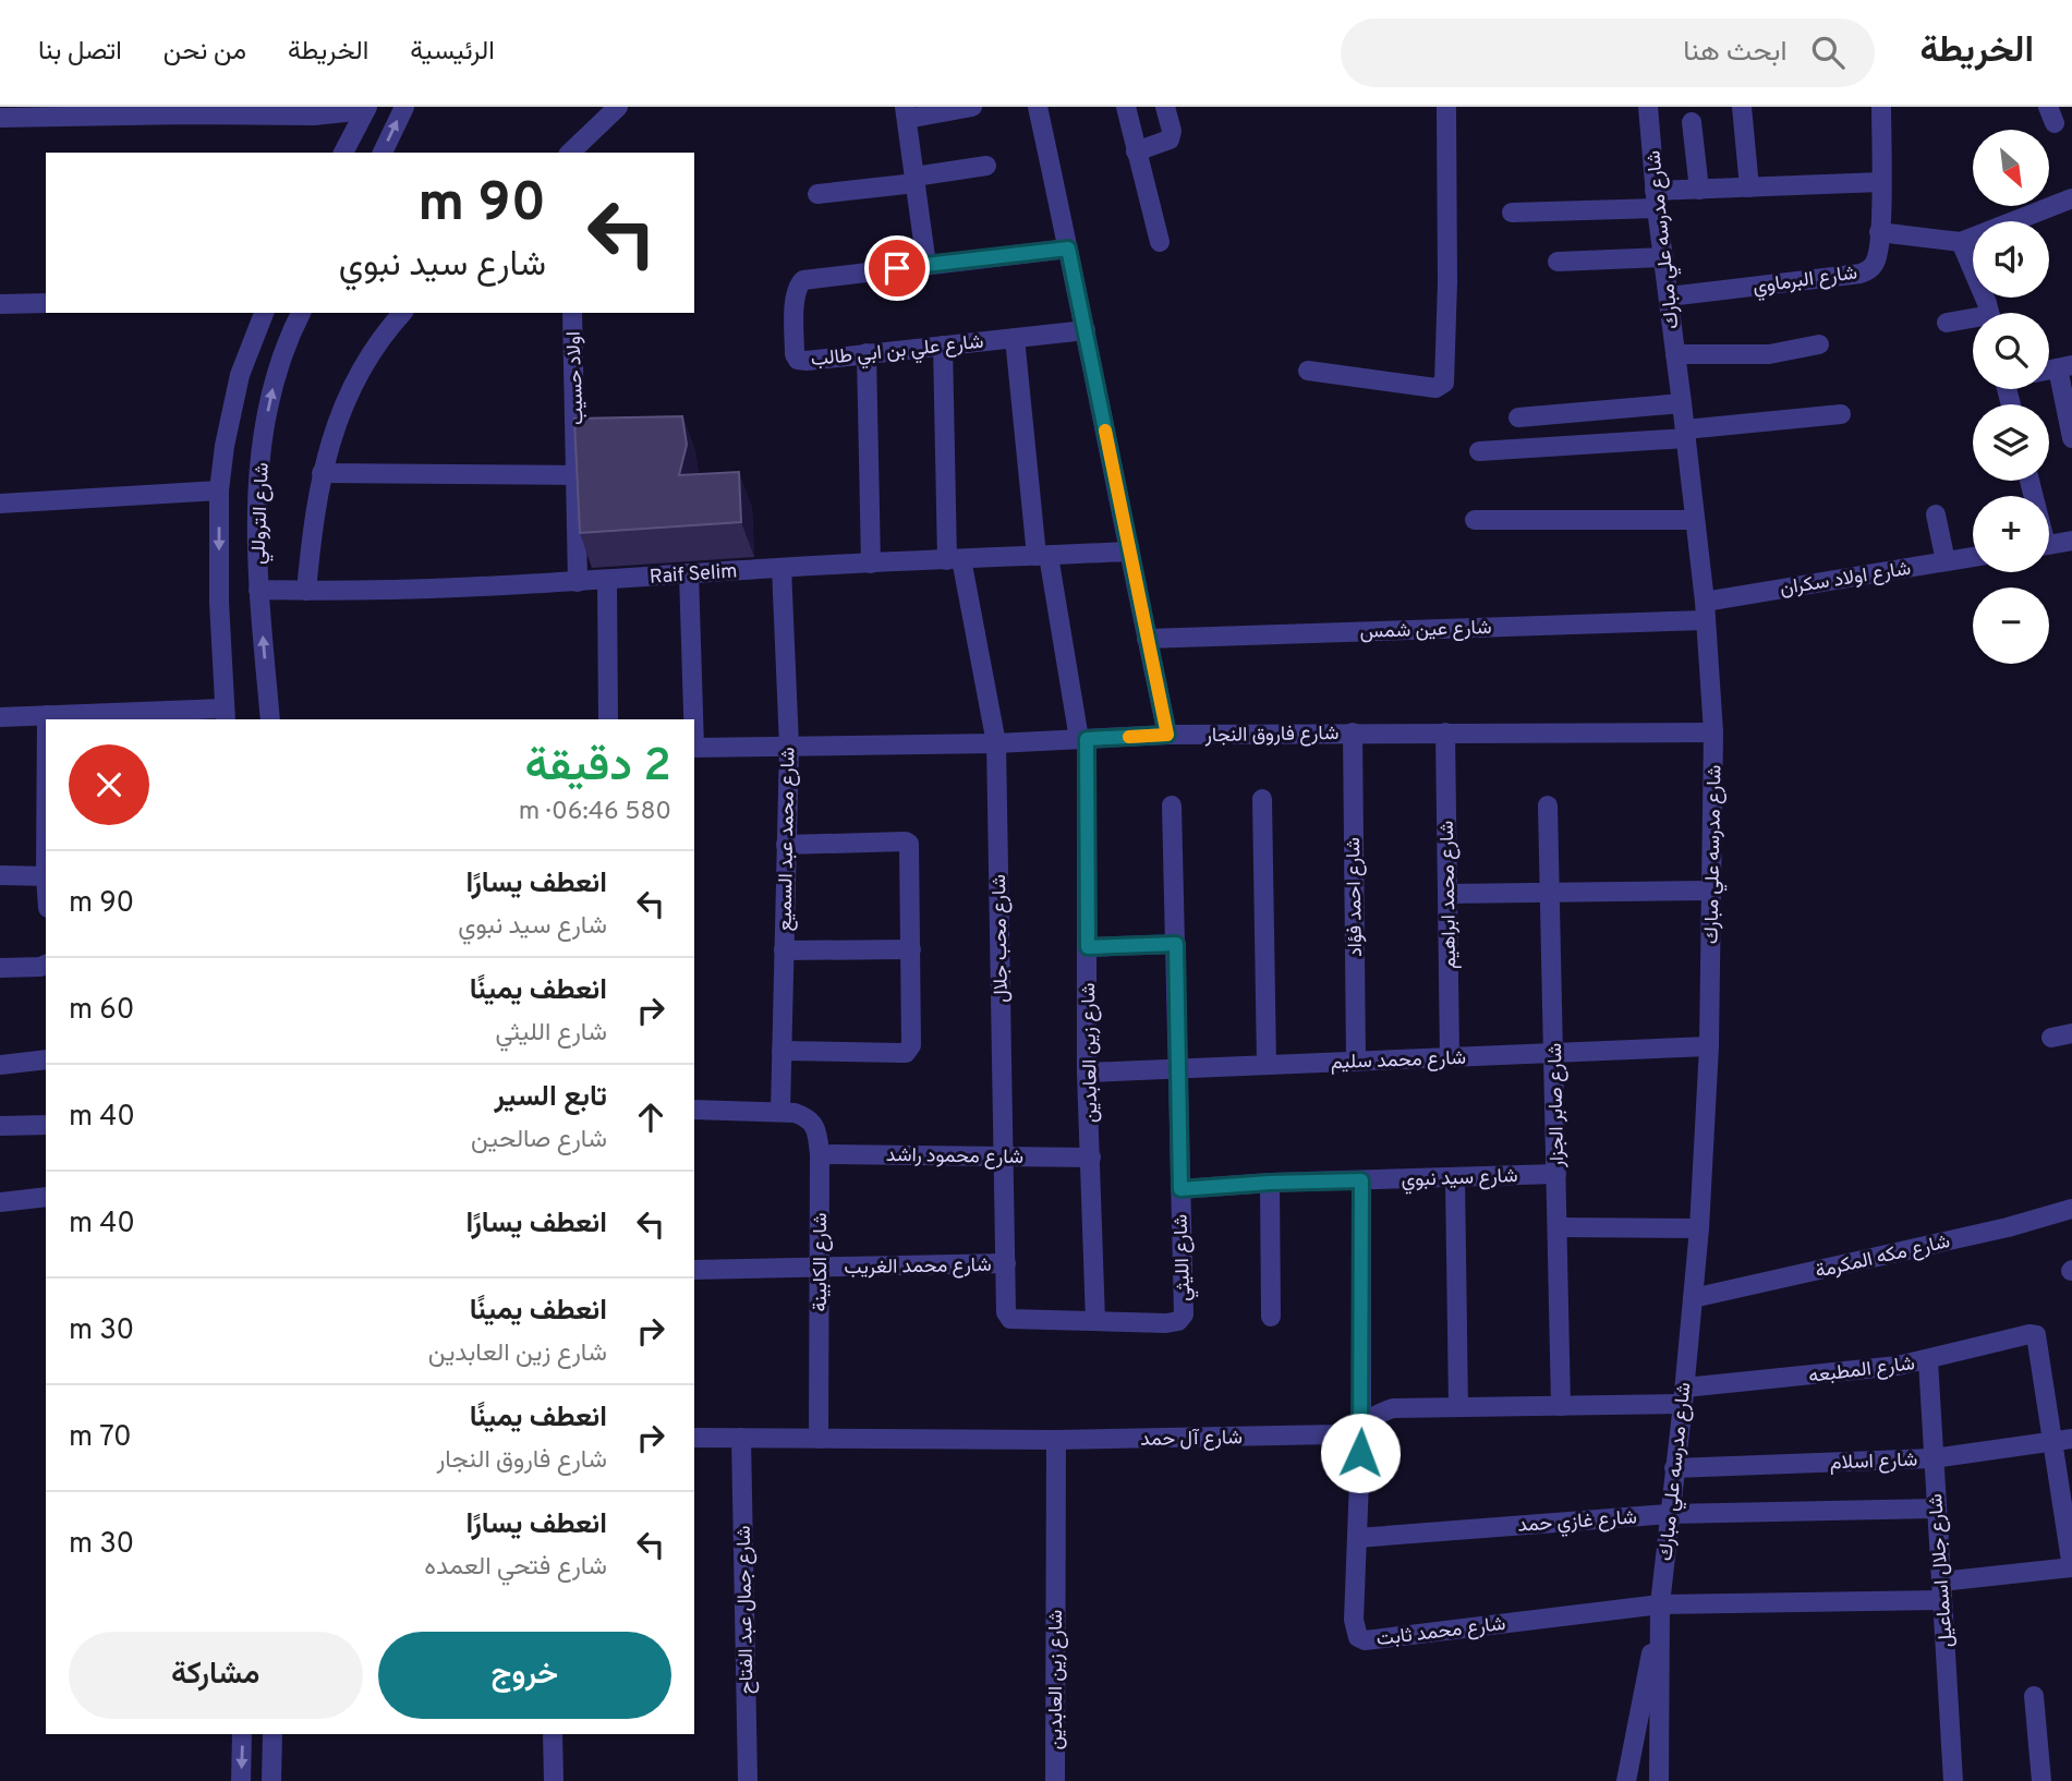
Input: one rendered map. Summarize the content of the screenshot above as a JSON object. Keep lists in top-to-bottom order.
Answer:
{
  "streets": {
    "street": [
      "شارع مدرسه علي مبارك",
      "شارع البرماوي",
      "شارع علي بن ابي طالب",
      "اولاد حسيب",
      "شارع التروللي",
      "Raif Selim",
      "شارع اولاد سكران",
      "شارع عين شمس",
      "شارع فاروق النجار",
      "شارع محمد عبد السميع",
      "شارع محمد ابراهيم",
      "شارع احمد فؤاد",
      "شارع محب جلال",
      "شارع زين العابدين",
      "شارع محمد سليم",
      "شارع صابر الجزار",
      "شارع محمود راشد",
      "شارع سيد نبوي",
      "شارع مكه المكرمة",
      "شارع الليثي",
      "شارع الكابينة",
      "شارع محمد الغريب",
      "شارع المطبعه",
      "شارع آل حمد",
      "شارع اسلام",
      "شارع غازي حمد",
      "شارع جلال اسماعيل",
      "شارع جمال عبد الفتاح",
      "شارع محمد ثابت"
    ]
  },
  "crossings": [
    ["شارع مدرسه علي مبارك", "شارع البرماوي"],
    ["شارع مدرسه علي مبارك", "شارع اولاد سكران"],
    ["شارع مدرسه علي مبارك", "شارع عين شمس"],
    ["شارع مدرسه علي مبارك", "شارع فاروق النجار"],
    ["شارع مدرسه علي مبارك", "شارع محمد سليم"],
    ["شارع مدرسه علي مبارك", "شارع مكه المكرمة"],
    ["شارع مدرسه علي مبارك", "شارع المطبعه"],
    ["شارع مدرسه علي مبارك", "شارع آل حمد"],
    ["شارع مدرسه علي مبارك", "شارع اسلام"],
    ["شارع مدرسه علي مبارك", "شارع غازي حمد"],
    ["شارع مدرسه علي مبارك", "شارع محمد ثابت"],
    ["شارع علي بن ابي طالب", "شارع محب جلال"],
    ["شارع علي بن ابي طالب", "شارع زين العابدين"],
    ["اولاد حسيب", "Raif Selim"],
    ["شارع التروللي", "Raif Selim"],
    ["Raif Selim", "شارع محمد عبد السميع"],
    ["Raif Selim", "شارع محب جلال"],
    ["Raif Selim", "شارع زين العابدين"],
    ["شارع اولاد سكران", "شارع عين شمس"],
    ["شارع فاروق النجار", "شارع محمد عبد السميع"],
    ["شارع فاروق النجار", "شارع محمد ابراهيم"],
    ["شارع فاروق النجار", "شارع احمد فؤاد"],
    ["شارع فاروق النجار", "شارع محب جلال"],
    ["شارع فاروق النجار", "شارع زين العابدين"],
    ["شارع محمد عبد السميع", "شارع الكابينة"],
    ["شارع محمد ابراهيم", "شارع محمد سليم"],
    ["شارع احمد فؤاد", "شارع محمد سليم"],
    ["شارع محب جلال", "شارع محمود راشد"],
    ["شارع محب جلال", "شارع الليثي"],
    ["شارع محب جلال", "شارع محمد الغريب"],
    ["شارع زين العابدين", "شارع محمد سليم"],
    ["شارع زين العابدين", "شارع محمود راشد"],
    ["شارع زين العابدين", "شارع الليثي"],
    ["شارع زين العابدين", "شارع آل حمد"],
    ["شارع محمد سليم", "شارع صابر الجزار"],
    ["شارع محمد سليم", "شارع الليثي"],
    ["شارع صابر الجزار", "شارع سيد نبوي"],
    ["شارع صابر الجزار", "شارع آل حمد"],
    ["شارع محمود راشد", "شارع الكابينة"],
    ["شارع سيد نبوي", "شارع الليثي"],
    ["شارع سيد نبوي", "شارع محمد ثابت"],
    ["شارع الكابينة", "شارع محمد الغريب"],
    ["شارع الكابينة", "شارع آل حمد"],
    ["شارع المطبعه", "شارع آل حمد"],
    ["شارع المطبعه", "شارع اسلام"],
    ["شارع المطبعه", "شارع جلال اسماعيل"],
    ["شارع آل حمد", "شارع جمال عبد الفتاح"],
    ["شارع آل حمد", "شارع محمد ثابت"],
    ["شارع اسلام", "شارع جلال اسماعيل"],
    ["شارع غازي حمد", "شارع جلال اسماعيل"],
    ["شارع غازي حمد", "شارع محمد ثابت"]
  ],
  "north": "bottom right",
  "page": {
    "header": "الخريطة",
    "search": "ابحث هنا",
    "nav": [
      "الرئيسية",
      "الخريطة",
      "من نحن",
      "اتصل بنا"
    ],
    "map_buttons": ["+", "−"],
    "turn": ["90 m", "شارع سيد نبوي"],
    "heading": ["2 دقيقة", "580 m · 06:46"],
    "list": [
      {
        "name": "انعطف يسارًا",
        "note": "شارع سيد نبوي",
        "value": "90 m"
      },
      {
        "name": "انعطف يمينًا",
        "note": "شارع الليثي",
        "value": "60 m"
      },
      {
        "name": "تابع السير",
        "note": "شارع صالحين",
        "value": "40 m"
      },
      {
        "name": "انعطف يسارًا",
        "value": "40 m"
      },
      {
        "name": "انعطف يمينًا",
        "note": "شارع زين العابدين",
        "value": "30 m"
      },
      {
        "name": "انعطف يمينًا",
        "note": "شارع فاروق النجار",
        "value": "70 m"
      },
      {
        "name": "انعطف يسارًا",
        "note": "شارع فتحي العمده",
        "value": "30 m"
      }
    ],
    "buttons": ["خروج", "مشاركة"]
  }
}
